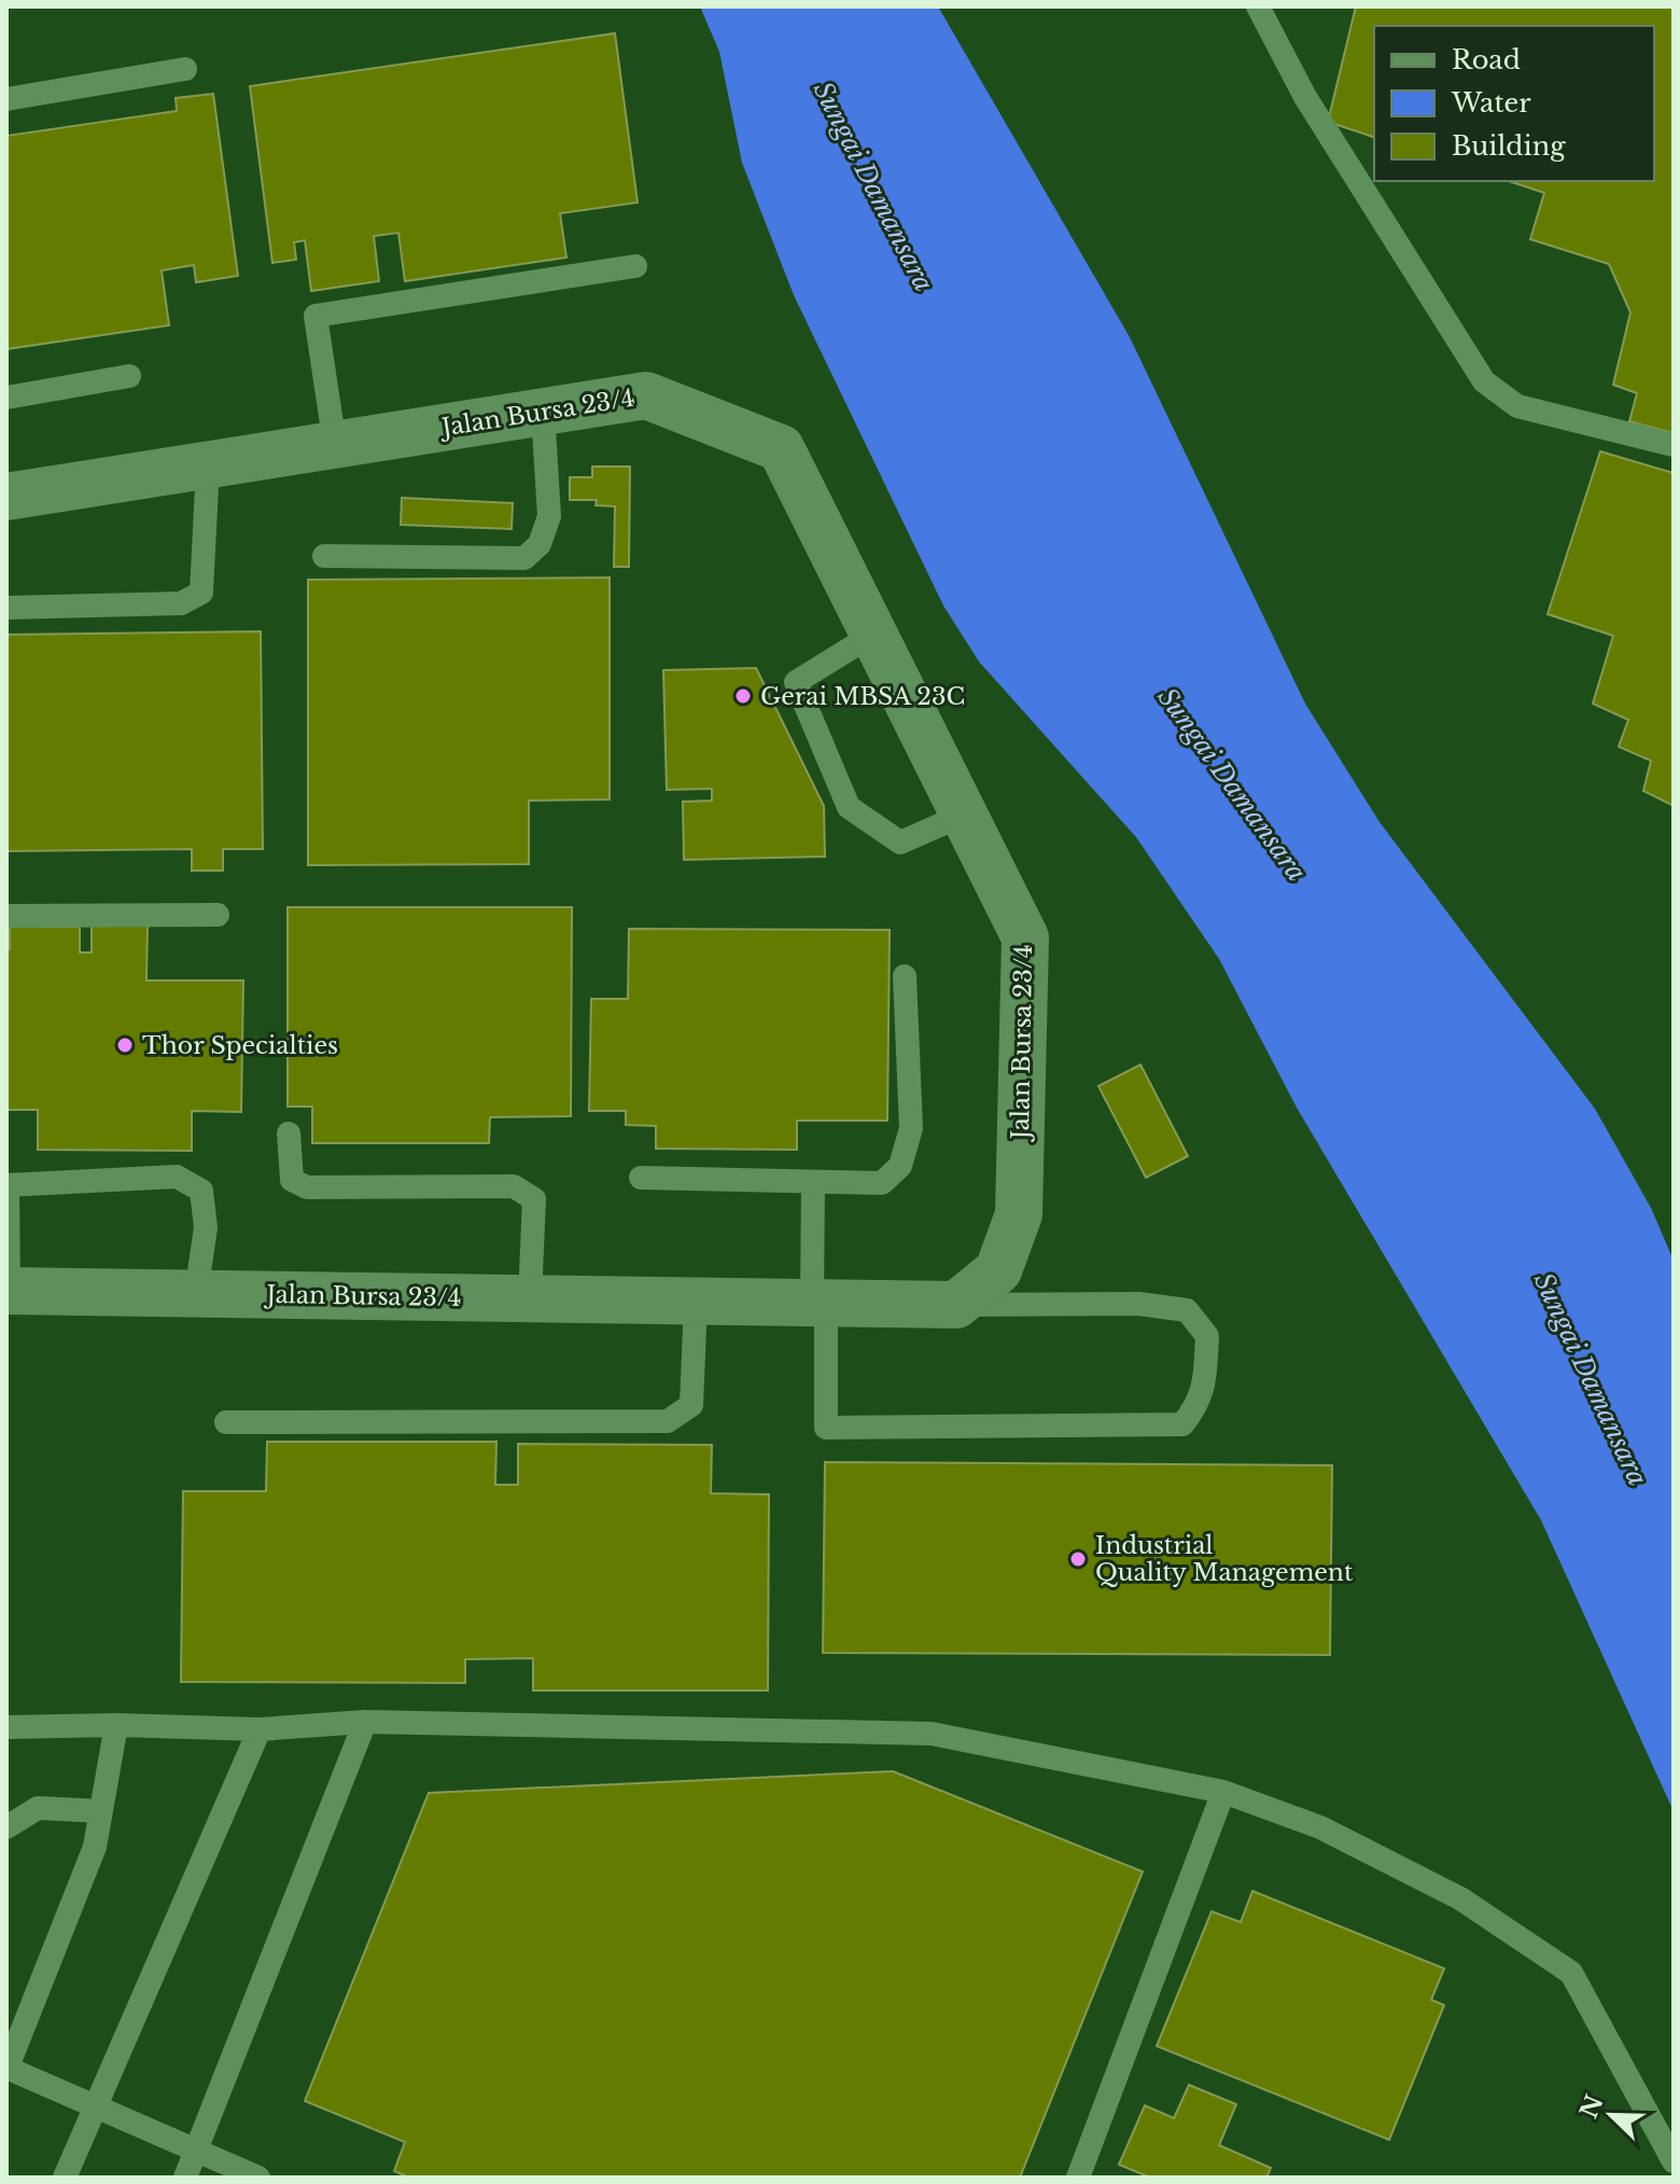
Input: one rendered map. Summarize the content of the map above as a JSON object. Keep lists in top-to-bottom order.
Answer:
{
  "streets": {
    "street": ["Jalan Bursa 23/4"]
  },
  "water": ["Sungai Damansara"],
  "places": ["Gerai MBSA 23C", "Thor Specialties", "Industrial Quality Management"],
  "legend": ["Road", "Water", "Building"],
  "north": "top left"
}
